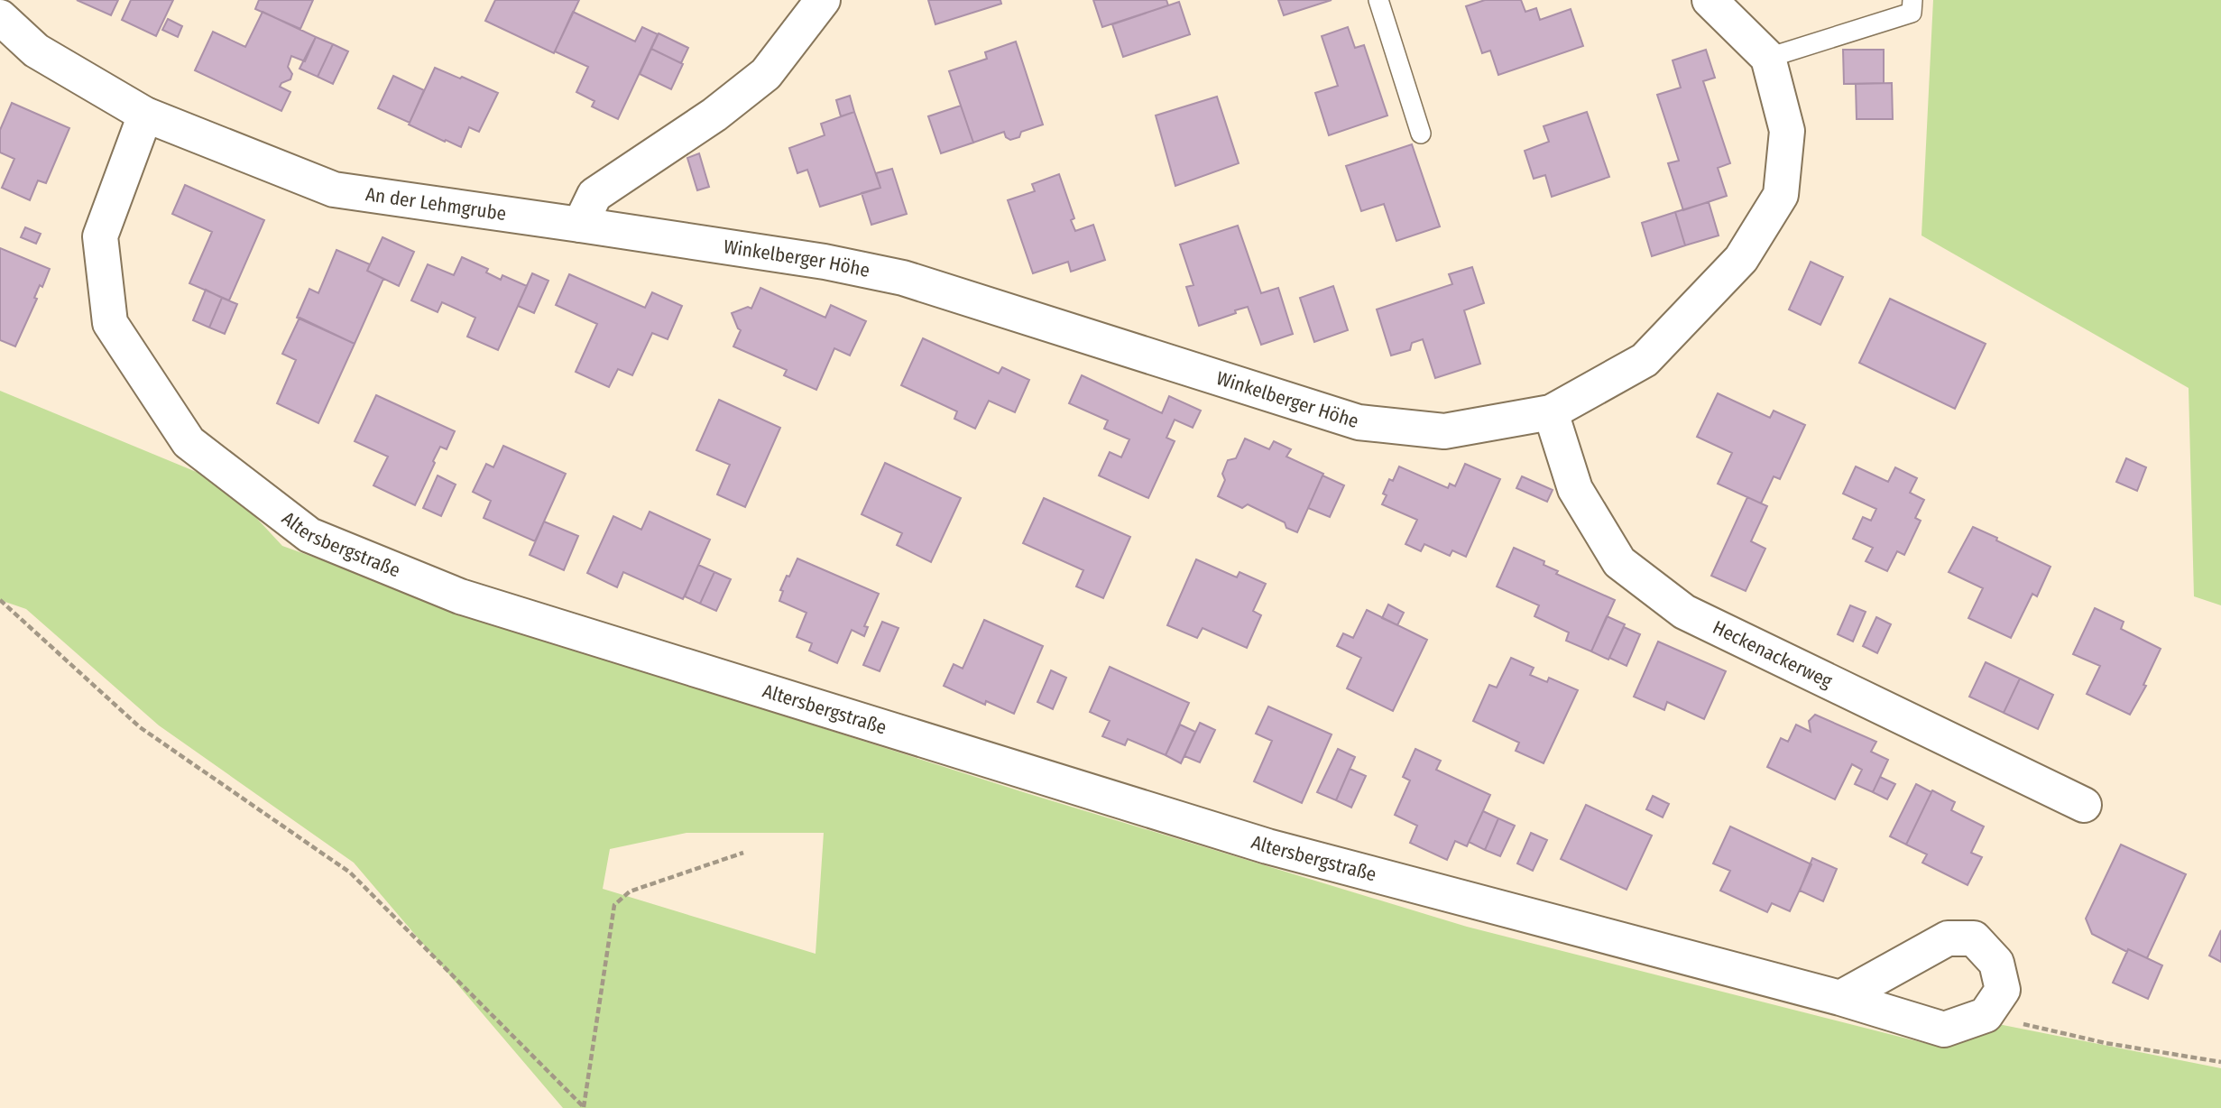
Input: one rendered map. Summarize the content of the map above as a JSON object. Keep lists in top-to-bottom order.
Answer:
{
  "streets": {
    "street": [
      "An der Lehmgrube",
      "Winkelberger Höhe",
      "Altersbergstraße",
      "Heckenackerweg"
    ]
  },
  "crossings": [
    ["An der Lehmgrube", "Winkelberger Höhe"],
    ["An der Lehmgrube", "Altersbergstraße"],
    ["Winkelberger Höhe", "Heckenackerweg"]
  ]
}
